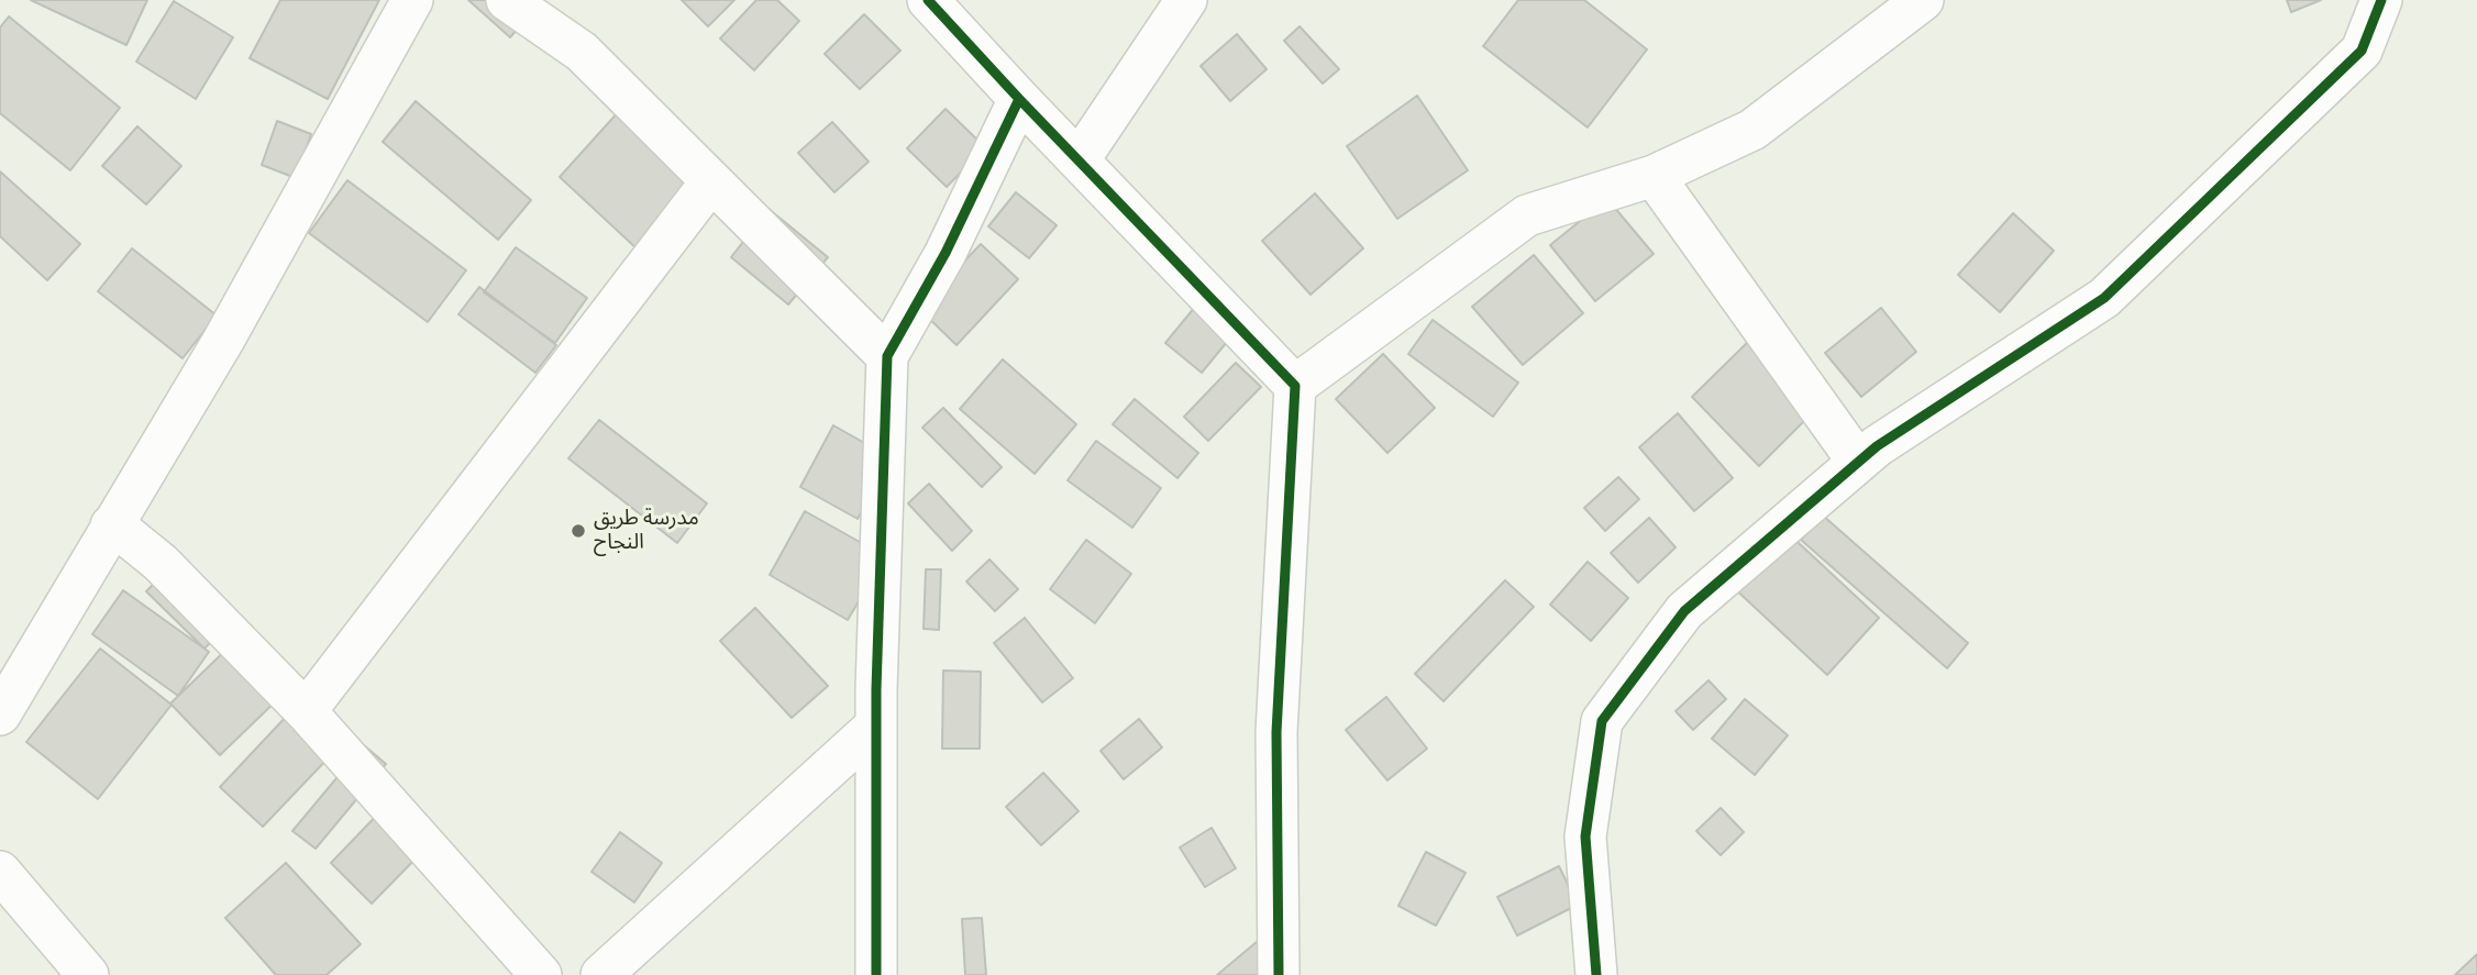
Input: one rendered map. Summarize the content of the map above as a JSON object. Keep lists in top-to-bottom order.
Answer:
{
  "places": ["مدرسة طريق النجاح"]
}
